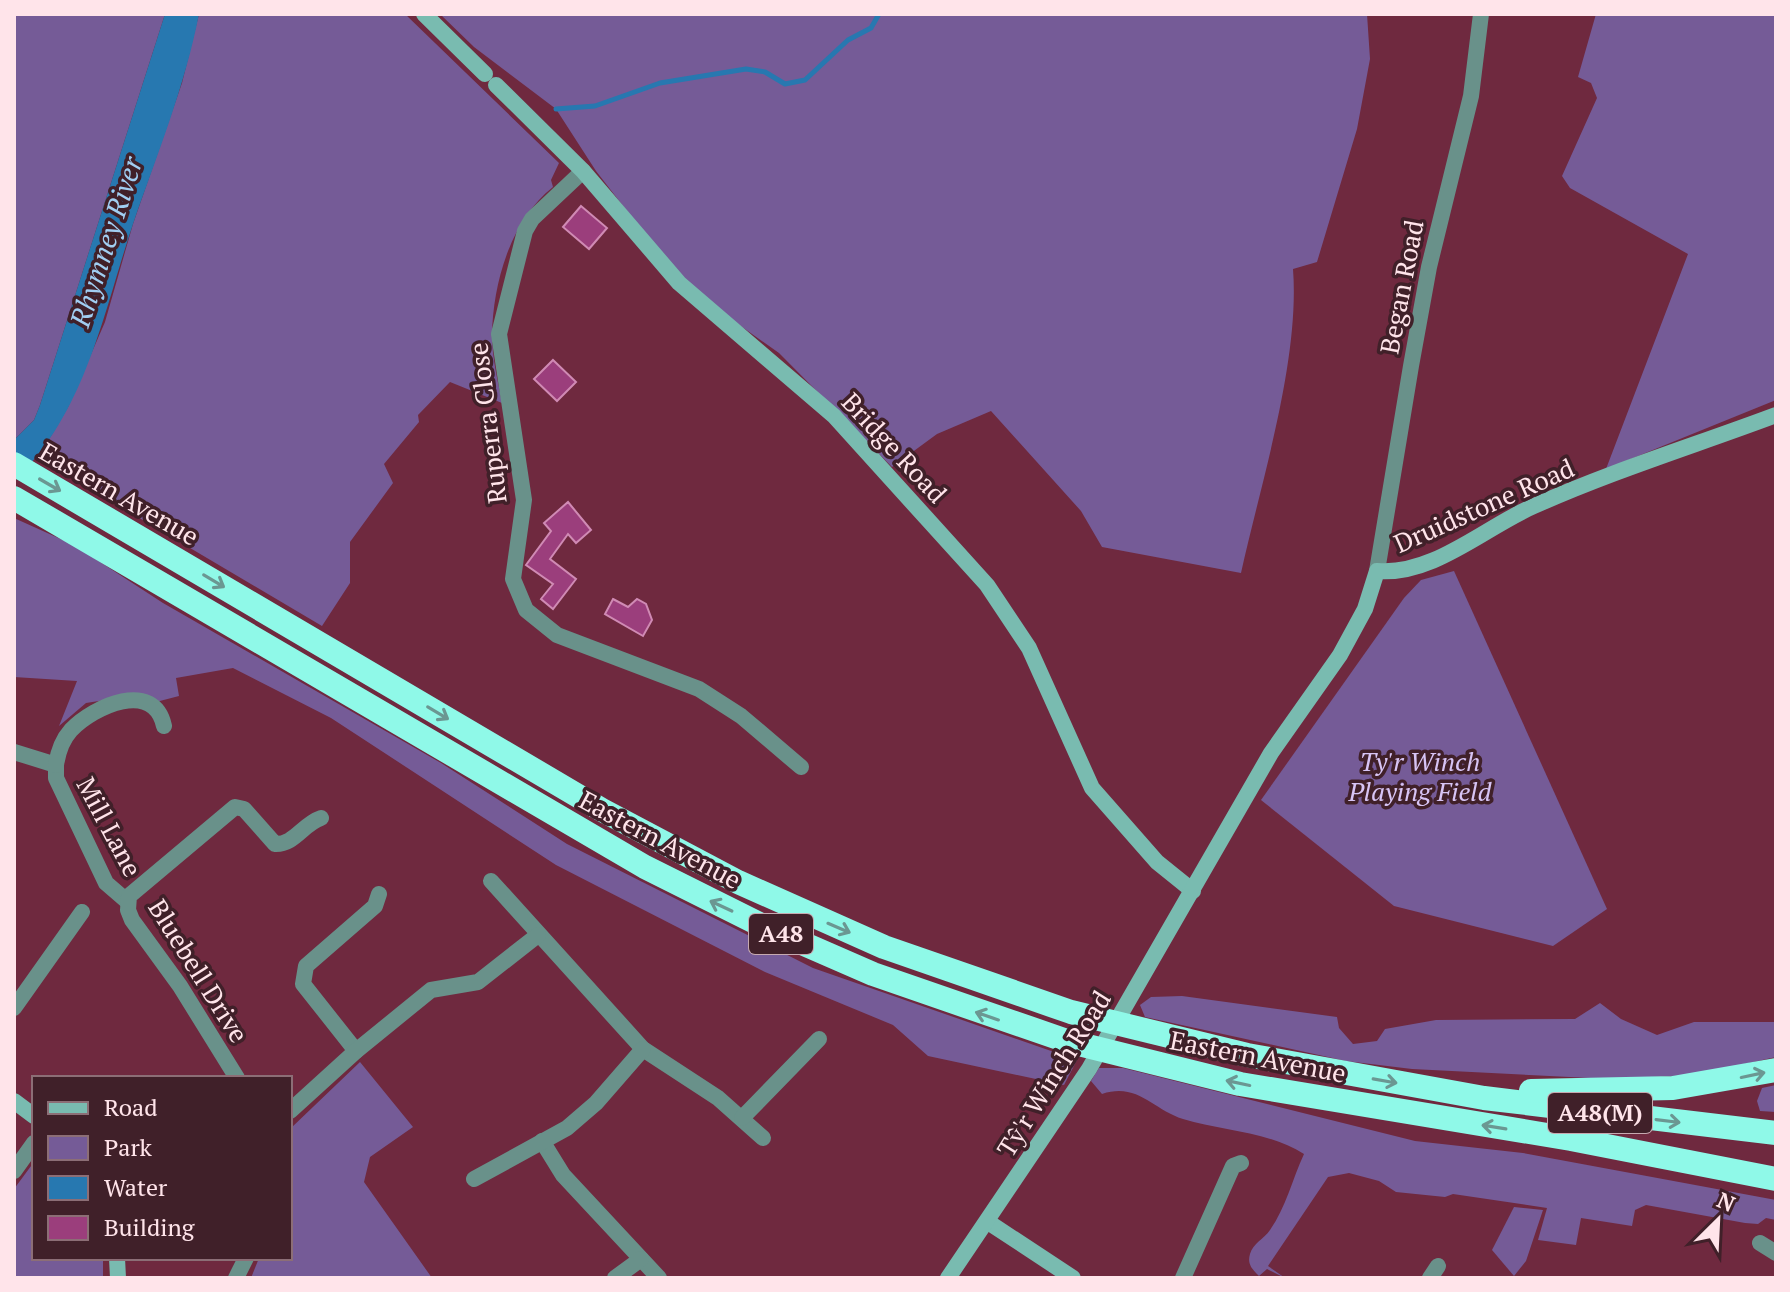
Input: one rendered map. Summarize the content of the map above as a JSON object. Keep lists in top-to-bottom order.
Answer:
{
  "streets": {
    "highway": ["Eastern Avenue", "A48", "A48(M)"],
    "main road": ["Bridge Road", "Druidstone Road", "Tŷ'r Winch Road"],
    "street": [
      "Began Road",
      "Ruperra Close",
      "Mill Lane",
      "Bluebell Drive"
    ]
  },
  "crossings": [
    ["Began Road", "Druidstone Road"],
    ["Ruperra Close", "Bridge Road"],
    ["Bridge Road", "Druidstone Road"],
    ["Bridge Road", "Tŷ'r Winch Road"],
    ["Eastern Avenue", "A48"],
    ["Eastern Avenue", "A48(M)"],
    ["Druidstone Road", "Tŷ'r Winch Road"],
    ["Mill Lane", "Bluebell Drive"],
    ["A48", "A48(M)"]
  ],
  "water": ["Rhymney River"],
  "parks": ["Ty'r Winch Playing Field"],
  "legend": [
    "Road",
    "Park",
    "Water",
    "Building"
  ],
  "north": "top right"
}
